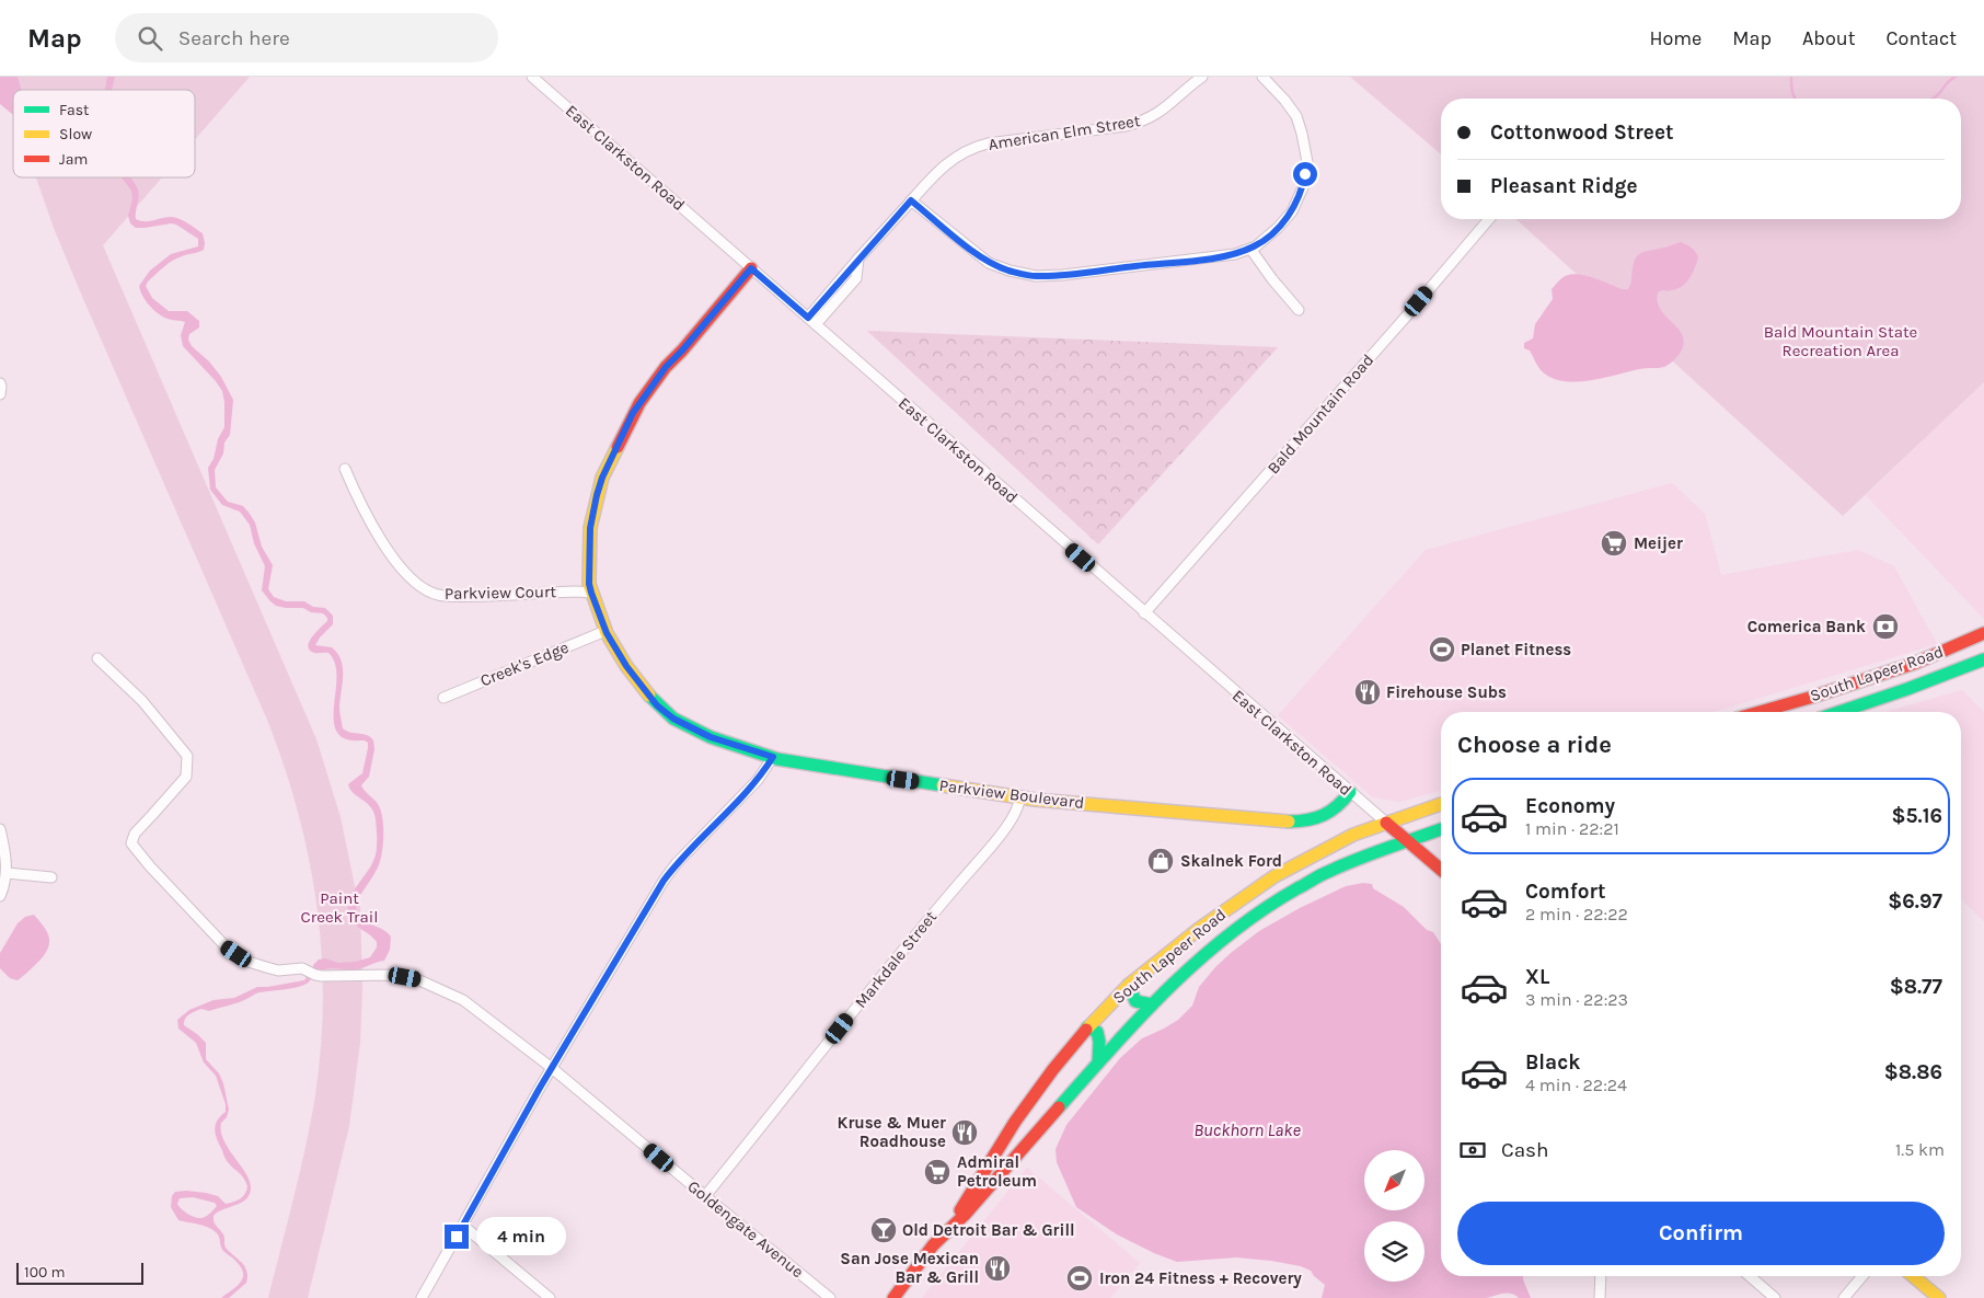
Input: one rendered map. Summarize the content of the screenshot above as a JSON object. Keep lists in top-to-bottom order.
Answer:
{
  "streets": {
    "main road": ["South Lapeer Road", "Parkview Boulevard"],
    "street": [
      "American Elm Street",
      "East Clarkston Road",
      "Bald Mountain Road",
      "Parkview Court",
      "Creek's Edge",
      "Markdale Street",
      "Goldengate Avenue"
    ]
  },
  "crossings": [
    ["American Elm Street", "East Clarkston Road"],
    ["East Clarkston Road", "Bald Mountain Road"],
    ["East Clarkston Road", "South Lapeer Road"],
    ["East Clarkston Road", "Parkview Boulevard"],
    ["Parkview Court", "Parkview Boulevard"],
    ["Creek's Edge", "Parkview Boulevard"],
    ["Parkview Boulevard", "Markdale Street"],
    ["Markdale Street", "Goldengate Avenue"]
  ],
  "water": ["Buckhorn Lake"],
  "parks": ["Bald Mountain State Recreation Area", "Paint Creek Trail"],
  "places": {
    "supermarket": ["Meijer", "Admiral Petroleum"],
    "bank": ["Comerica Bank"],
    "sports": ["Planet Fitness", "Iron 24 Fitness + Recovery"],
    "restaurant": ["Firehouse Subs", "Kruse & Muer Roadhouse", "San Jose Mexican Bar & Grill"],
    "shop": ["Skalnek Ford"],
    "bar": ["Old Detroit Bar & Grill"]
  },
  "legend": ["Fast", "Slow", "Jam"],
  "scale_bar": "100 m",
  "north": "bottom left",
  "page": {
    "header": "Map",
    "search": "Search here",
    "nav": [
      "Home",
      "Map",
      "About",
      "Contact"
    ],
    "banner": ["Cottonwood Street", "Pleasant Ridge"],
    "heading": "Choose a ride",
    "list": [
      {
        "name": "Economy",
        "note": "1 min · 22:21",
        "value": "$5.16"
      },
      {
        "name": "Comfort",
        "note": "2 min · 22:22",
        "value": "$6.97"
      },
      {
        "name": "XL",
        "note": "3 min · 22:23",
        "value": "$8.77"
      },
      {
        "name": "Black",
        "note": "4 min · 22:24",
        "value": "$8.86"
      }
    ],
    "pay": ["Cash", "1.5 km"],
    "buttons": "Confirm",
    "bubble": "4 min",
    "scale": "100 m"
  }
}
